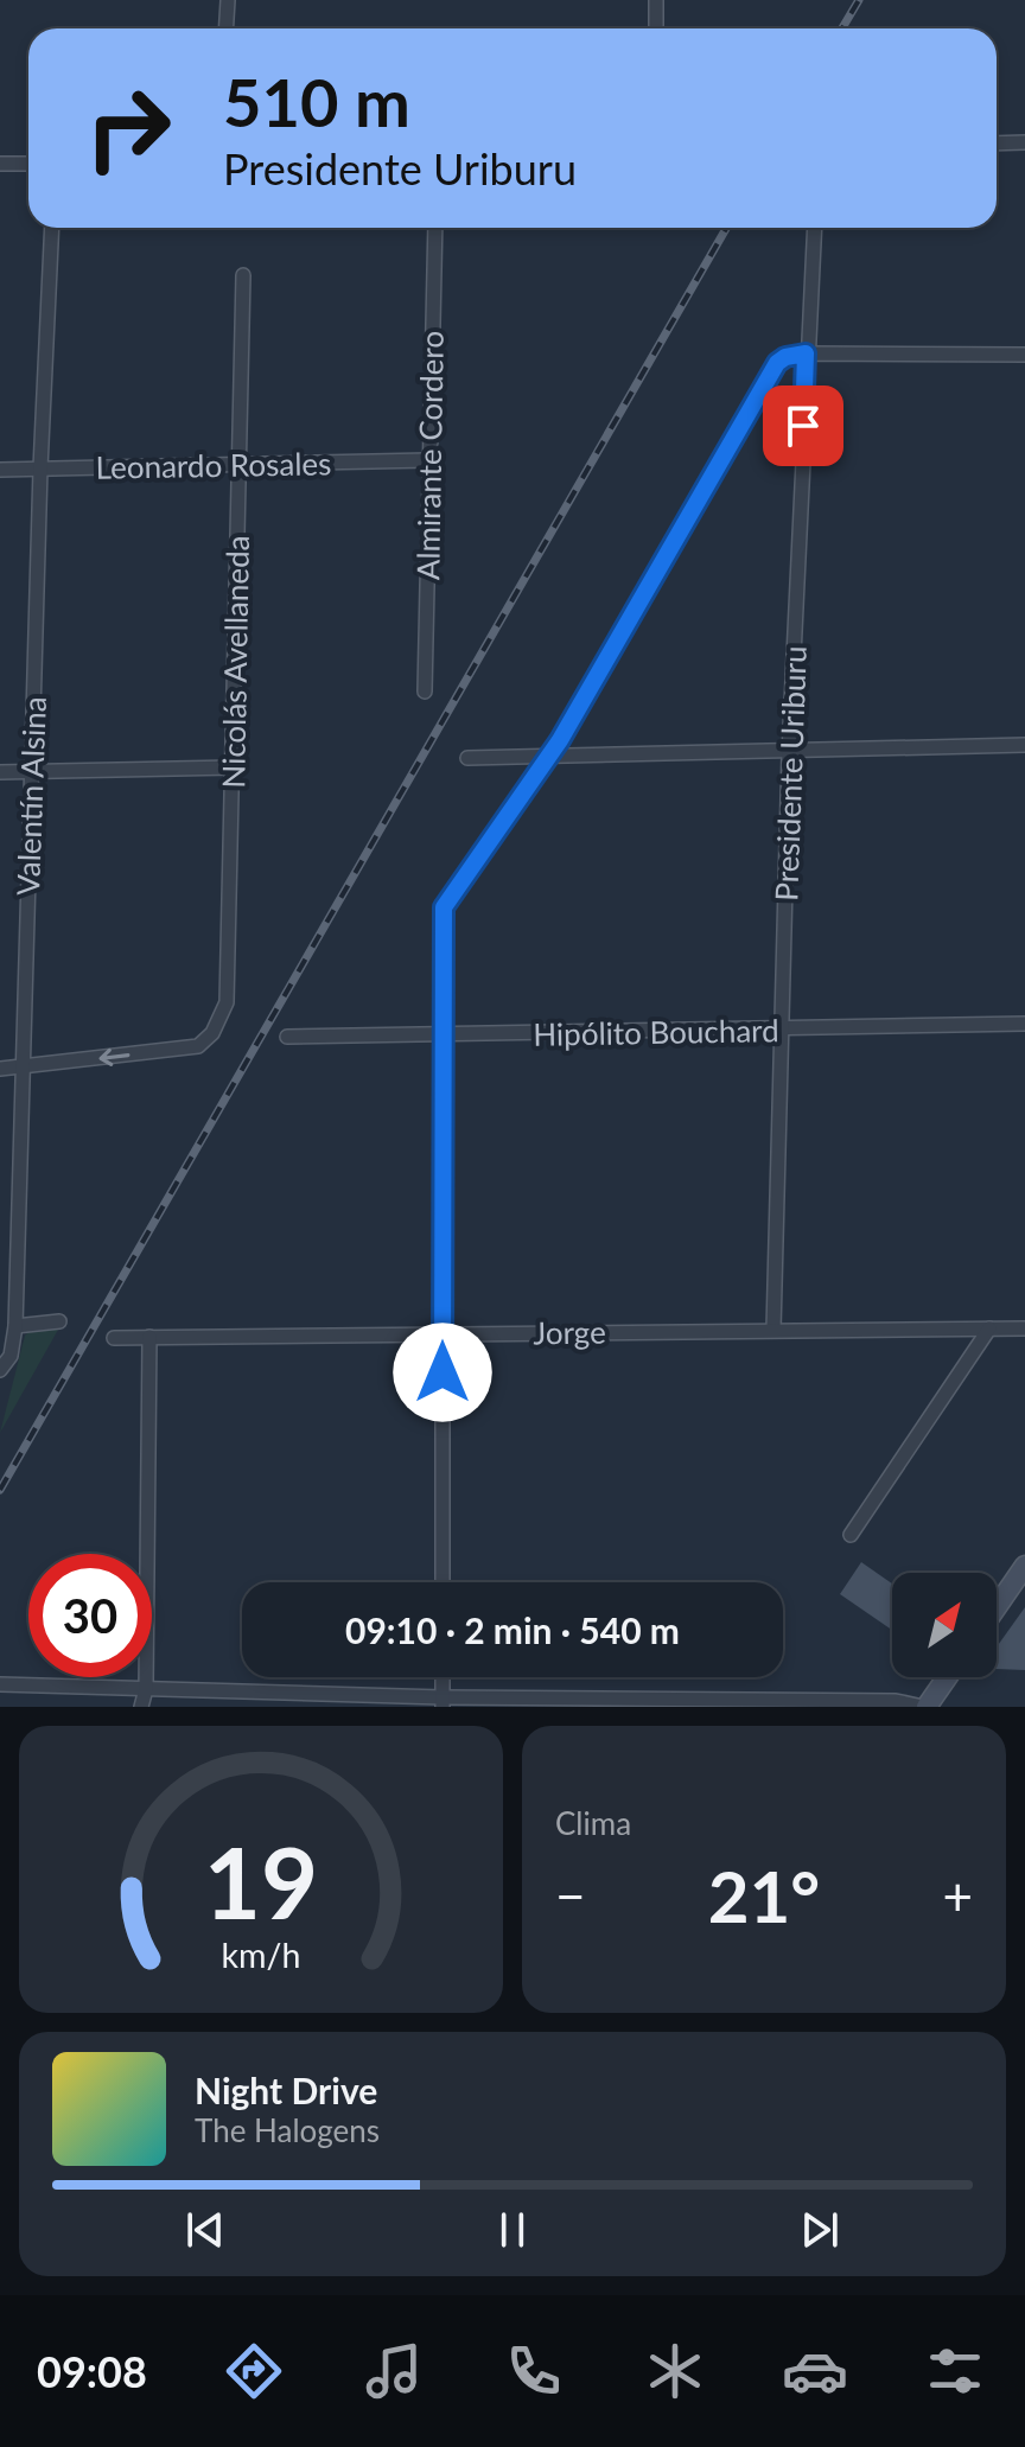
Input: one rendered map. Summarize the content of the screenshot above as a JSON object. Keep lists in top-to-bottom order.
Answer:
{
  "streets": {
    "street": [
      "Almirante Cordero",
      "Leonardo Rosales",
      "Nicolás Avellaneda",
      "Presidente Uriburu",
      "Valentín Alsina",
      "Hipólito Bouchard",
      "Jorge"
    ]
  },
  "crossings": [
    ["Almirante Cordero", "Leonardo Rosales"],
    ["Leonardo Rosales", "Nicolás Avellaneda"],
    ["Leonardo Rosales", "Valentín Alsina"],
    ["Nicolás Avellaneda", "Valentín Alsina"],
    ["Presidente Uriburu", "Hipólito Bouchard"],
    ["Presidente Uriburu", "Jorge"]
  ],
  "north": "top right",
  "page": {
    "turn": ["510 m", "Presidente Uriburu"],
    "limit": "30",
    "trip": "09:10 · 2 min · 540 m",
    "tile": "Clima",
    "heat": ["−", "21°", "+"],
    "song": ["Night Drive", "The Halogens"],
    "tabs": "09:08",
    "gauge": ["19", "km/h"]
  }
}
